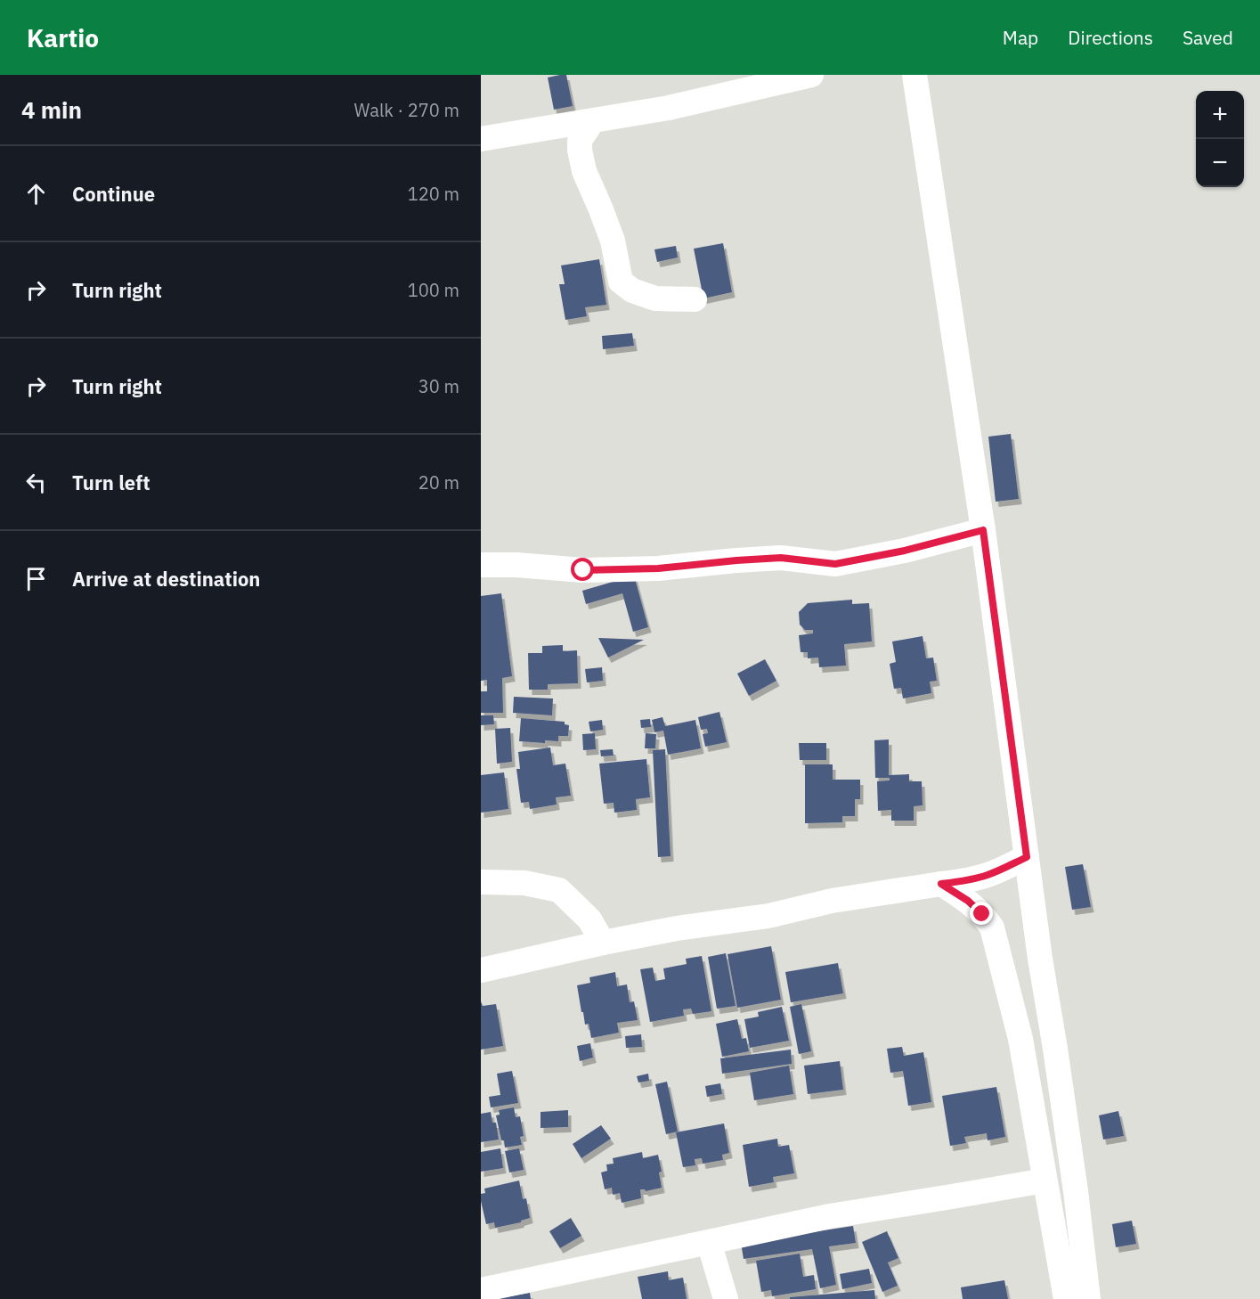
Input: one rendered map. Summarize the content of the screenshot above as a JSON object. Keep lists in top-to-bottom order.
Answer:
{
  "page": {
    "header": "Kartio",
    "nav": ["Map", "Directions", "Saved"],
    "heading": ["4 min", "Walk · 270 m"],
    "map_buttons": ["+", "−"],
    "list": [
      ["Continue", "120 m"],
      ["Turn right", "100 m"],
      ["Turn right", "30 m"],
      ["Turn left", "20 m"],
      "Arrive at destination"
    ]
  }
}
